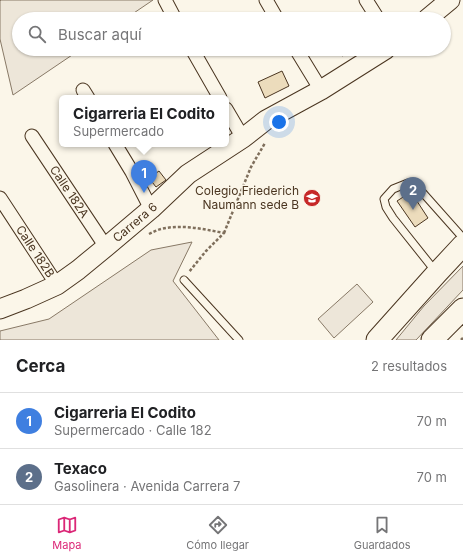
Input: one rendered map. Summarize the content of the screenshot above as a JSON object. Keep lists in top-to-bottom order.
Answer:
{
  "streets": {
    "street": ["Calle 182A", "Carrera 6", "Calle 182B"]
  },
  "crossings": [
    ["Calle 182A", "Carrera 6"],
    ["Carrera 6", "Calle 182B"]
  ],
  "places": {
    "school or university": ["Colegio Friederich Naumann sede B"]
  },
  "page": {
    "search": "Buscar aquí",
    "popup": ["Cigarreria El Codito", "Supermercado"],
    "pins": ["1", "2"],
    "heading": ["Cerca", "2 resultados"],
    "list": [
      {
        "mark": "1",
        "name": "Cigarreria El Codito",
        "note": "Supermercado · Calle 182",
        "value": "70 m"
      },
      {
        "mark": "2",
        "name": "Texaco",
        "note": "Gasolinera · Avenida Carrera 7",
        "value": "70 m"
      }
    ],
    "nav": ["Mapa", "Cómo llegar", "Guardados"]
  }
}
